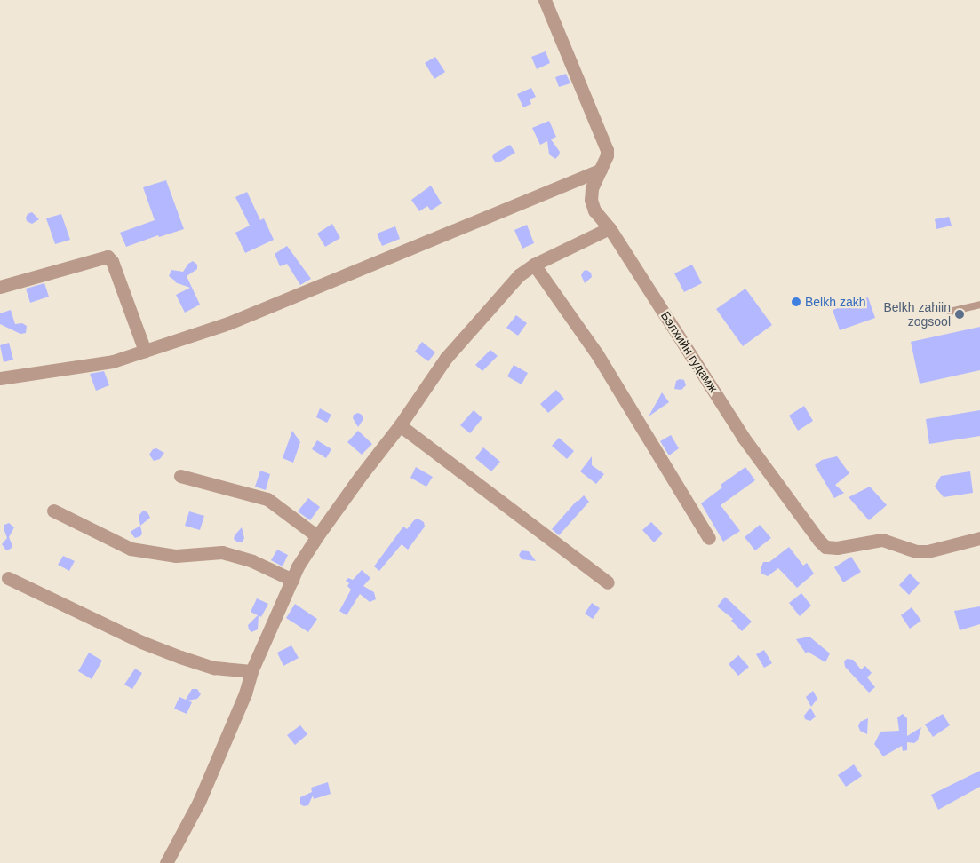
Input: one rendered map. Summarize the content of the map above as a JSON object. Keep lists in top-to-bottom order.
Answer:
{
  "streets": {
    "street": ["Бэлхийн гудамж"]
  },
  "places": ["Belkh zakh", "Belkh zahiin zogsool"]
}
